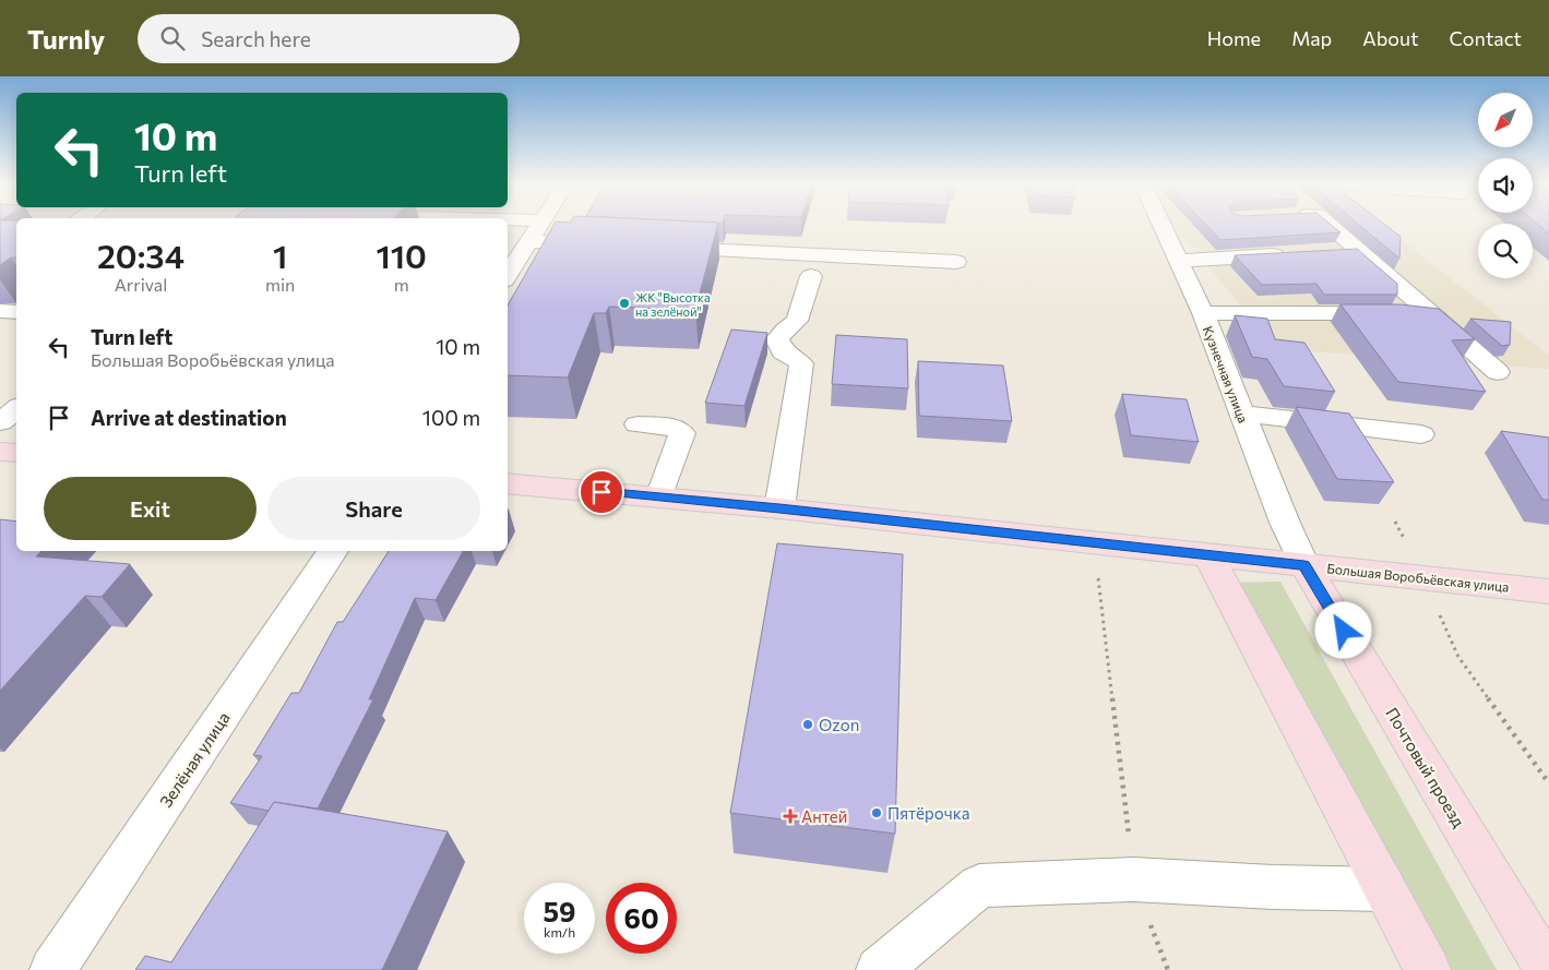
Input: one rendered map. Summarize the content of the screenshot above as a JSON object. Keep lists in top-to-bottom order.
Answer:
{
  "streets": {
    "main road": ["Большая Воробьёвская улица", "Почтовый проезд"],
    "street": ["Кузнечная улица", "Зелёная улица"]
  },
  "crossings": [
    ["Кузнечная улица", "Большая Воробьёвская улица"],
    ["Кузнечная улица", "Почтовый проезд"],
    ["Большая Воробьёвская улица", "Почтовый проезд"]
  ],
  "places": {
    "other": ["ЖК \"Высотка на зелёной\"", "Ozon", "Пятёрочка"],
    "health": ["Антей"]
  },
  "north": "bottom left",
  "page": {
    "header": "Turnly",
    "search": "Search here",
    "nav": [
      "Home",
      "Map",
      "About",
      "Contact"
    ],
    "turn": ["10 m", "Turn left"],
    "eta": [
      "20:34",
      "Arrival",
      "1",
      "min",
      "110",
      "m"
    ],
    "list": [
      {
        "name": "Turn left",
        "note": "Большая Воробьёвская улица",
        "value": "10 m"
      },
      {
        "name": "Arrive at destination",
        "value": "100 m"
      }
    ],
    "buttons": ["Exit", "Share"],
    "speed": "59 km/h",
    "limit": "60"
  }
}
